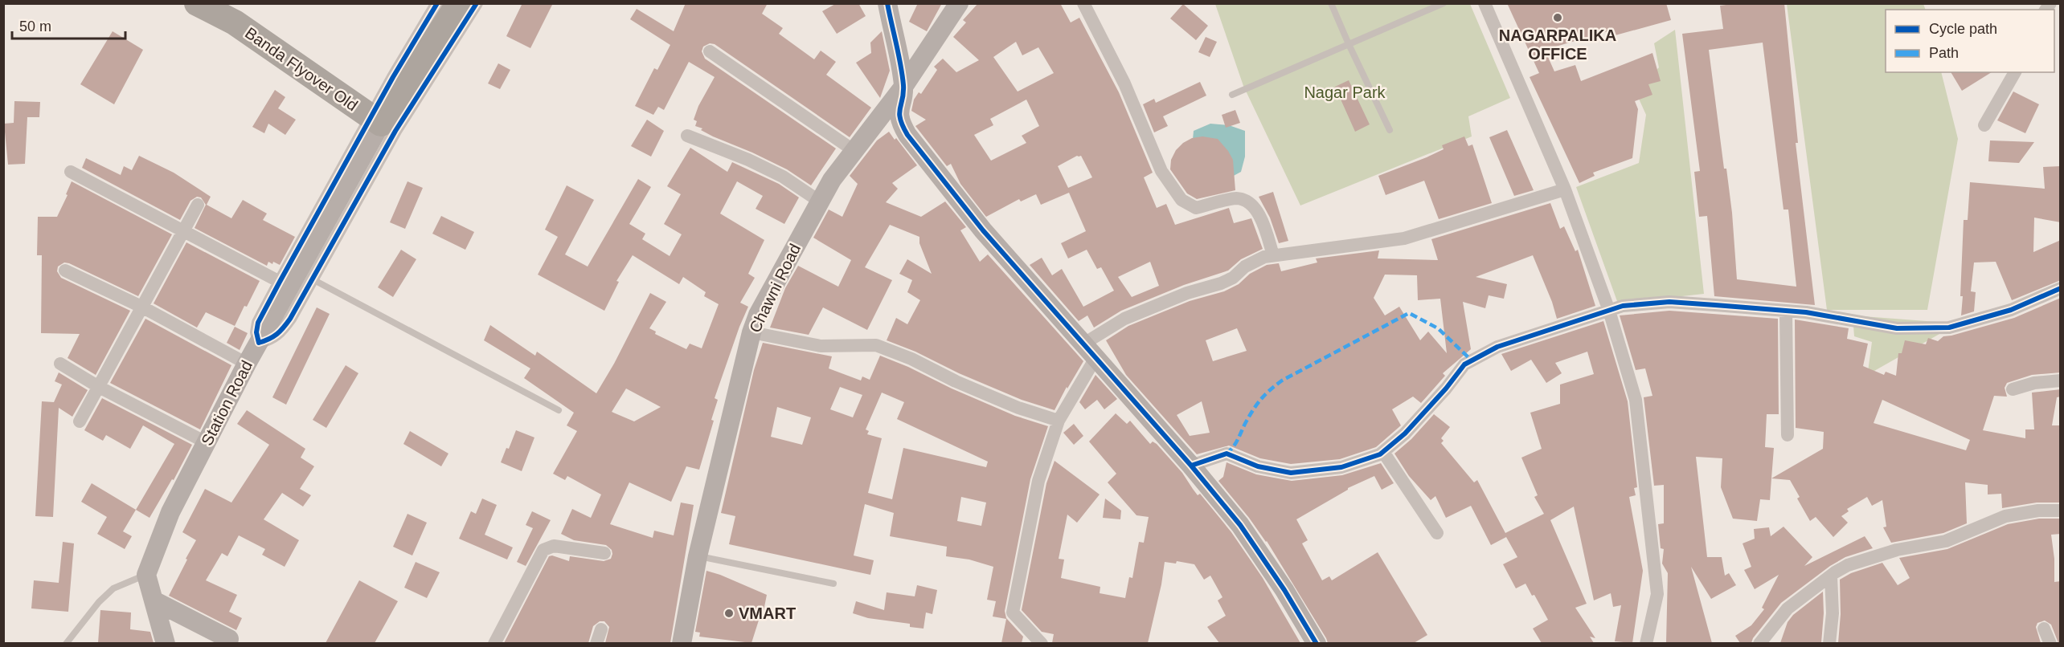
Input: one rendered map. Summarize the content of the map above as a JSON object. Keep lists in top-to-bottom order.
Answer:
{
  "streets": {
    "highway": ["Banda Flyover Old"],
    "street": ["Chawni Road", "Station Road"]
  },
  "crossings": [
    ["Banda Flyover Old", "Station Road"]
  ],
  "parks": ["Nagar Park"],
  "places": ["NAGARPALIKA OFFICE", "VMART"],
  "legend": ["Cycle path", "Path"],
  "scale_bar": "50 m"
}
